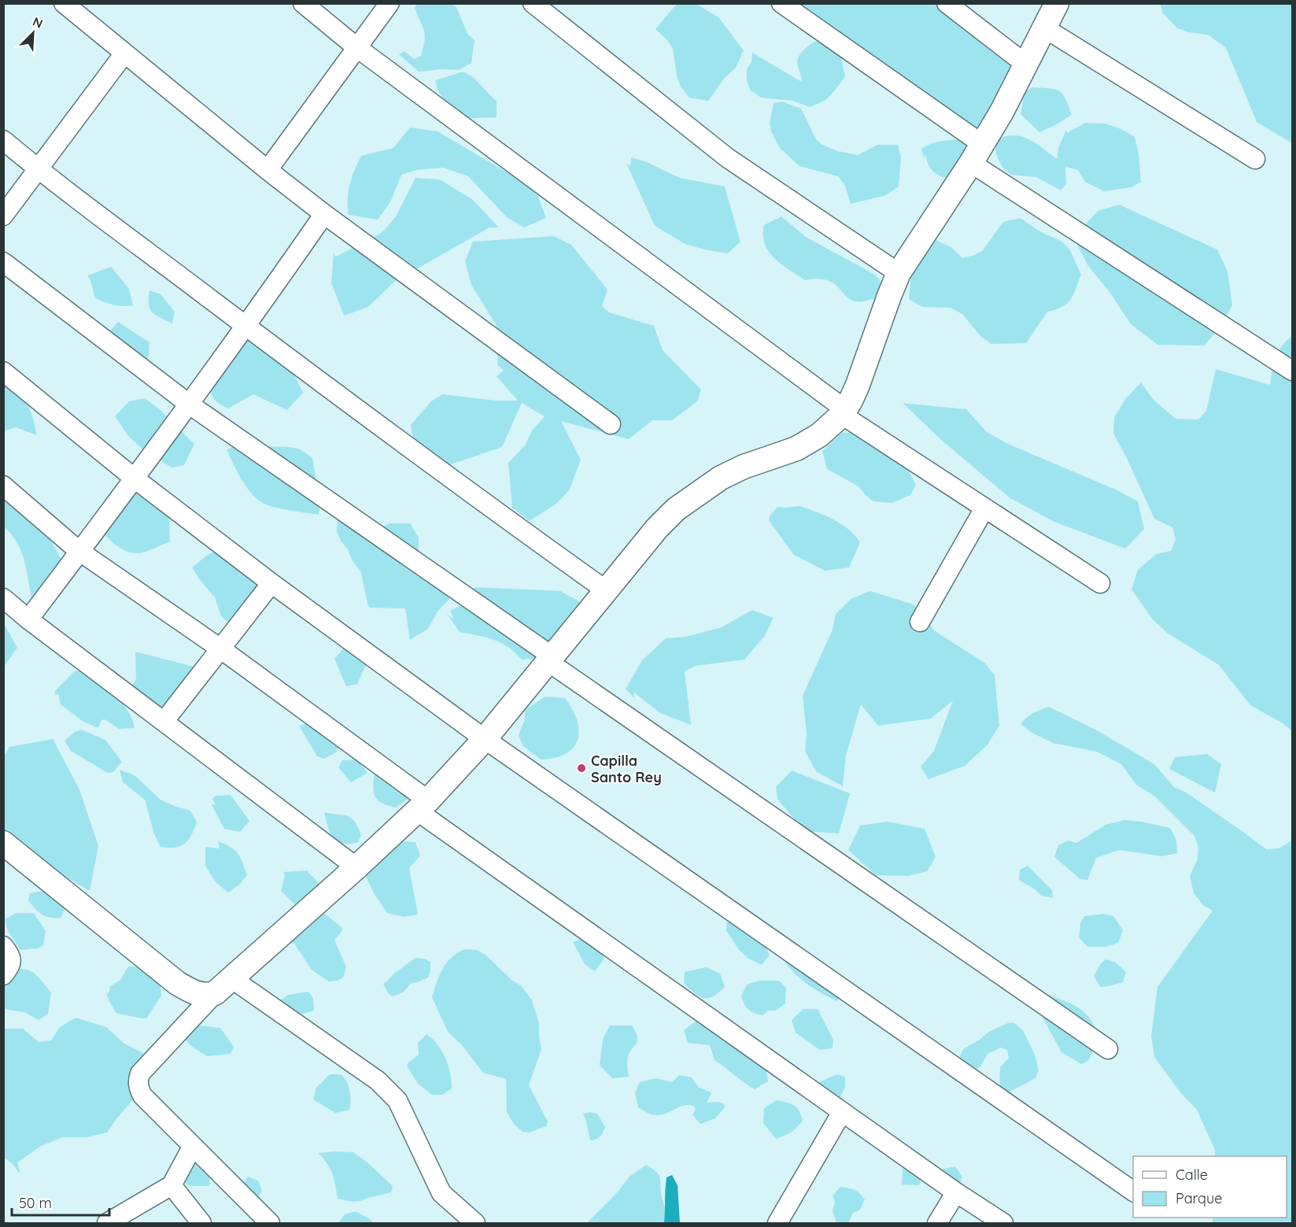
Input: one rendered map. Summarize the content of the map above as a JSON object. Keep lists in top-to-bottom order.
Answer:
{
  "places": ["Capilla Santo Rey"],
  "legend": ["Calle", "Parque"],
  "scale_bar": "50 m",
  "north": "top right"
}
